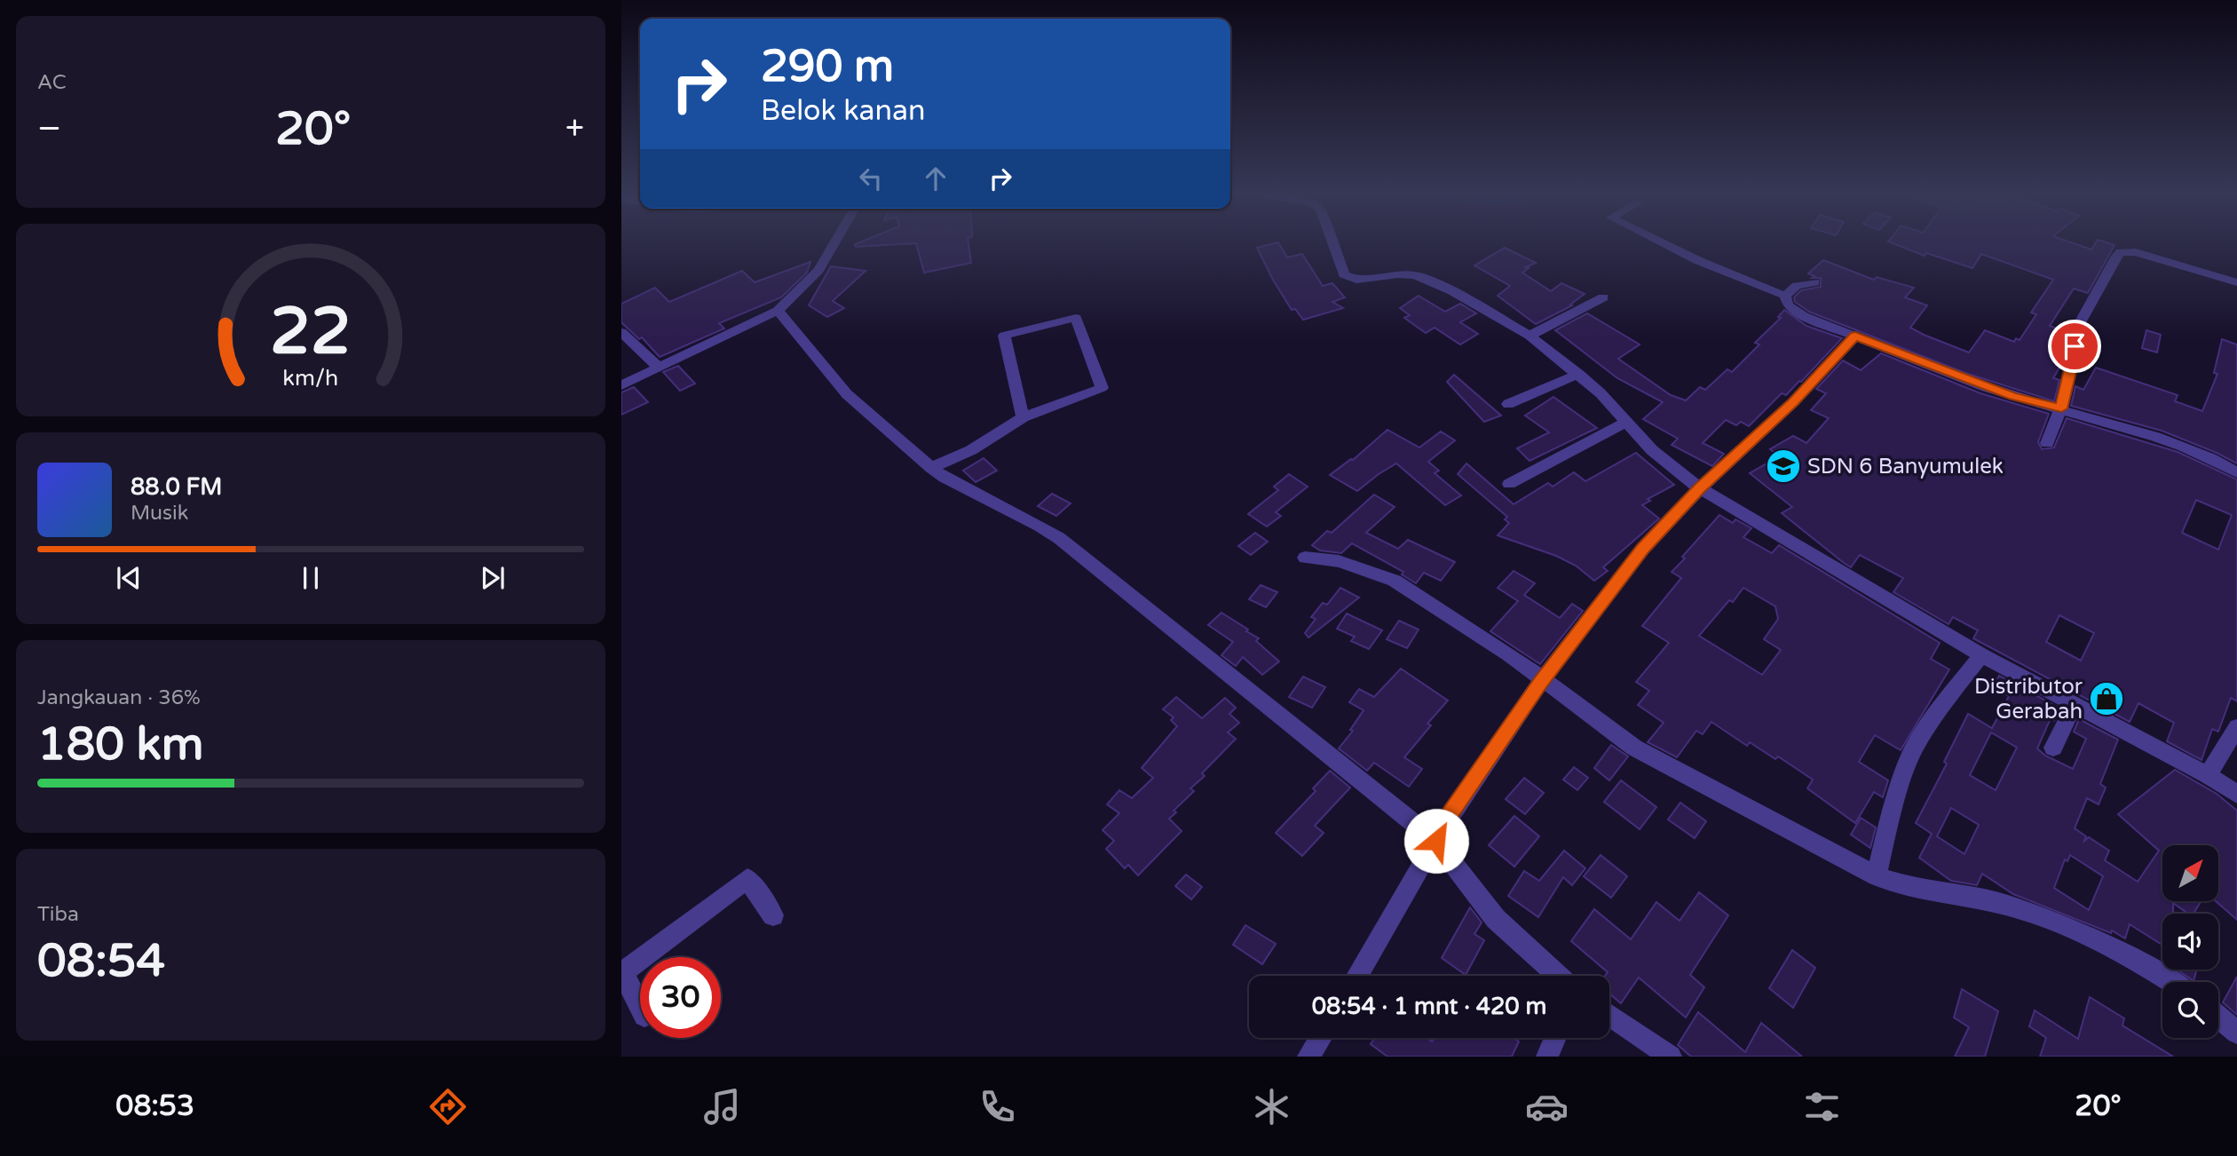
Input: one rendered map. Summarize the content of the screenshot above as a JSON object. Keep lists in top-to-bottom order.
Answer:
{
  "places": {
    "school or university": ["SDN 6 Banyumulek"],
    "shop": ["Distributor Gerabah"]
  },
  "north": "top right",
  "page": {
    "tile": [
      "AC",
      ["Jangkauan · 36%", "180 km"],
      ["Tiba", "08:54"]
    ],
    "turn": ["290 m", "Belok kanan"],
    "heat": ["−", "20°", "+"],
    "song": ["88.0 FM", "Musik"],
    "limit": "30",
    "trip": "08:54 · 1 mnt · 420 m",
    "tabs": ["08:53", "20°"],
    "gauge": ["22", "km/h"]
  }
}
